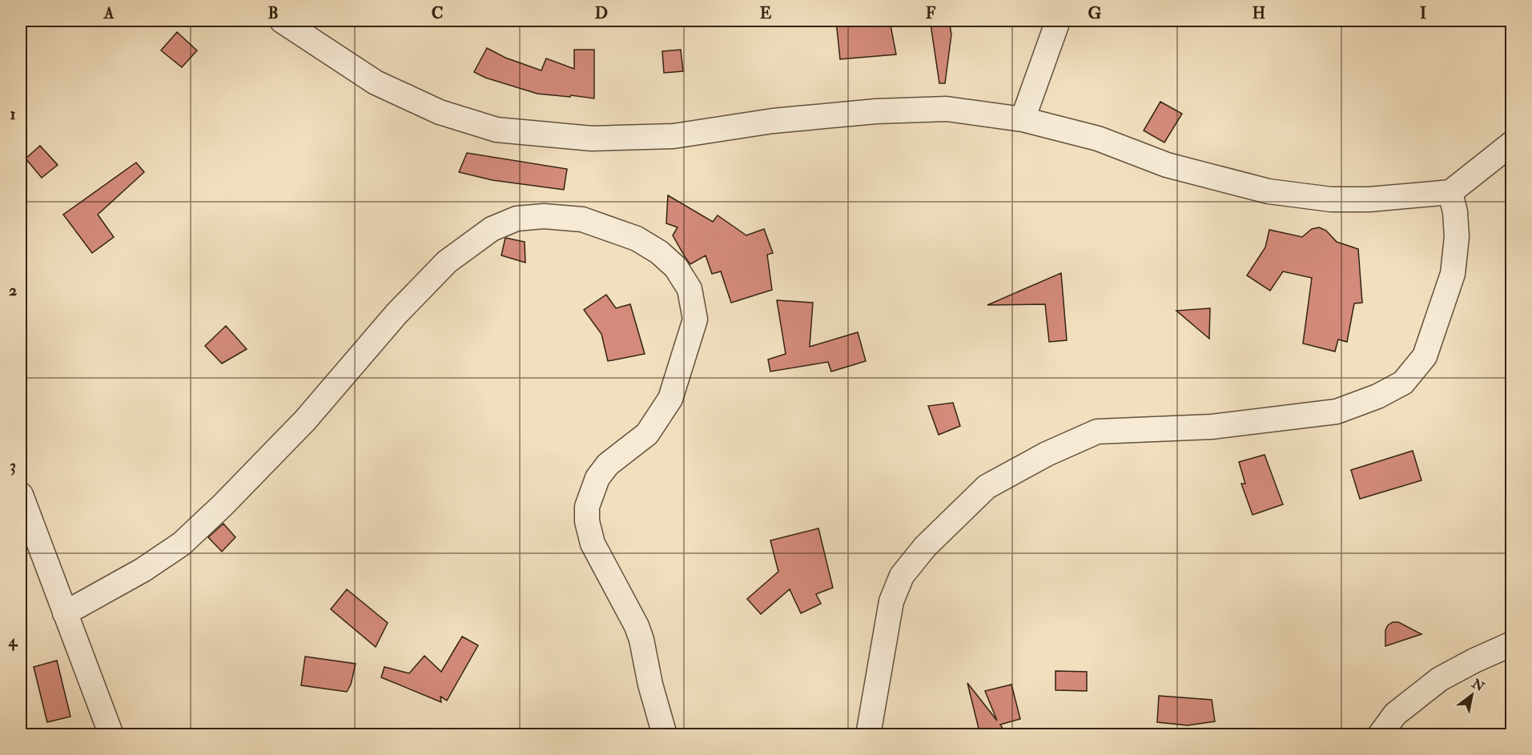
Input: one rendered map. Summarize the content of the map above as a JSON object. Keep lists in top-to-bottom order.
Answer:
{
  "north": "top right",
  "grid": {
    "columns": [
      "A",
      "B",
      "C",
      "D",
      "E",
      "F",
      "G",
      "H",
      "I"
    ],
    "rows": [
      "1",
      "2",
      "3",
      "4"
    ]
  }
}
